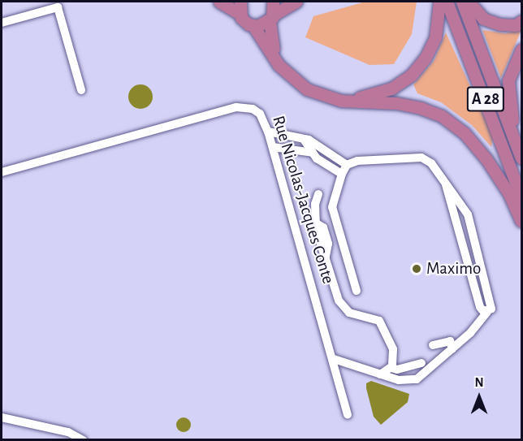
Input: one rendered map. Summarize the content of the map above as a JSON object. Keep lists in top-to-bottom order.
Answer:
{
  "streets": {
    "highway": ["A 28"],
    "street": ["Rue Nicolas-Jacques Conte"]
  },
  "places": ["Maximo"],
  "north": "top"
}
